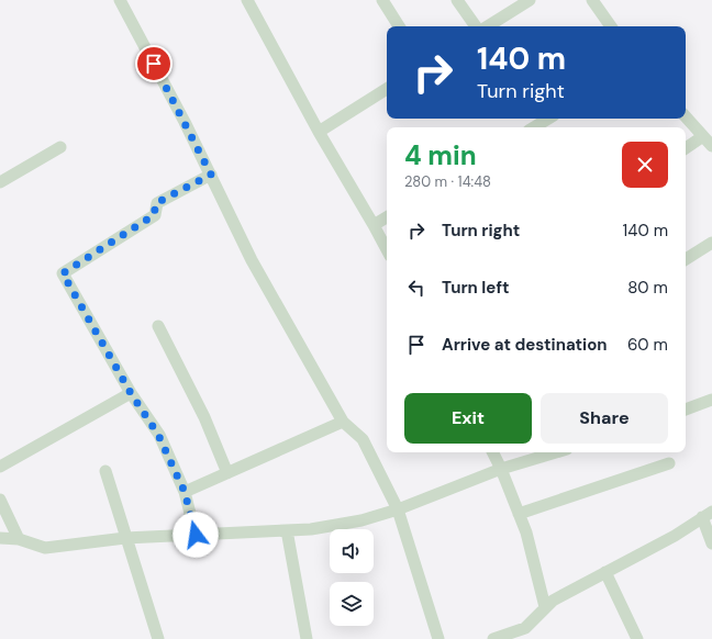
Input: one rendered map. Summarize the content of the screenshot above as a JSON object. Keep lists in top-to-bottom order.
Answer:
{
  "page": {
    "turn": ["140 m", "Turn right"],
    "heading": ["4 min", "280 m · 14:48"],
    "list": [
      {
        "name": "Turn right",
        "value": "140 m"
      },
      {
        "name": "Turn left",
        "value": "80 m"
      },
      {
        "name": "Arrive at destination",
        "value": "60 m"
      }
    ],
    "buttons": ["Exit", "Share"]
  }
}
